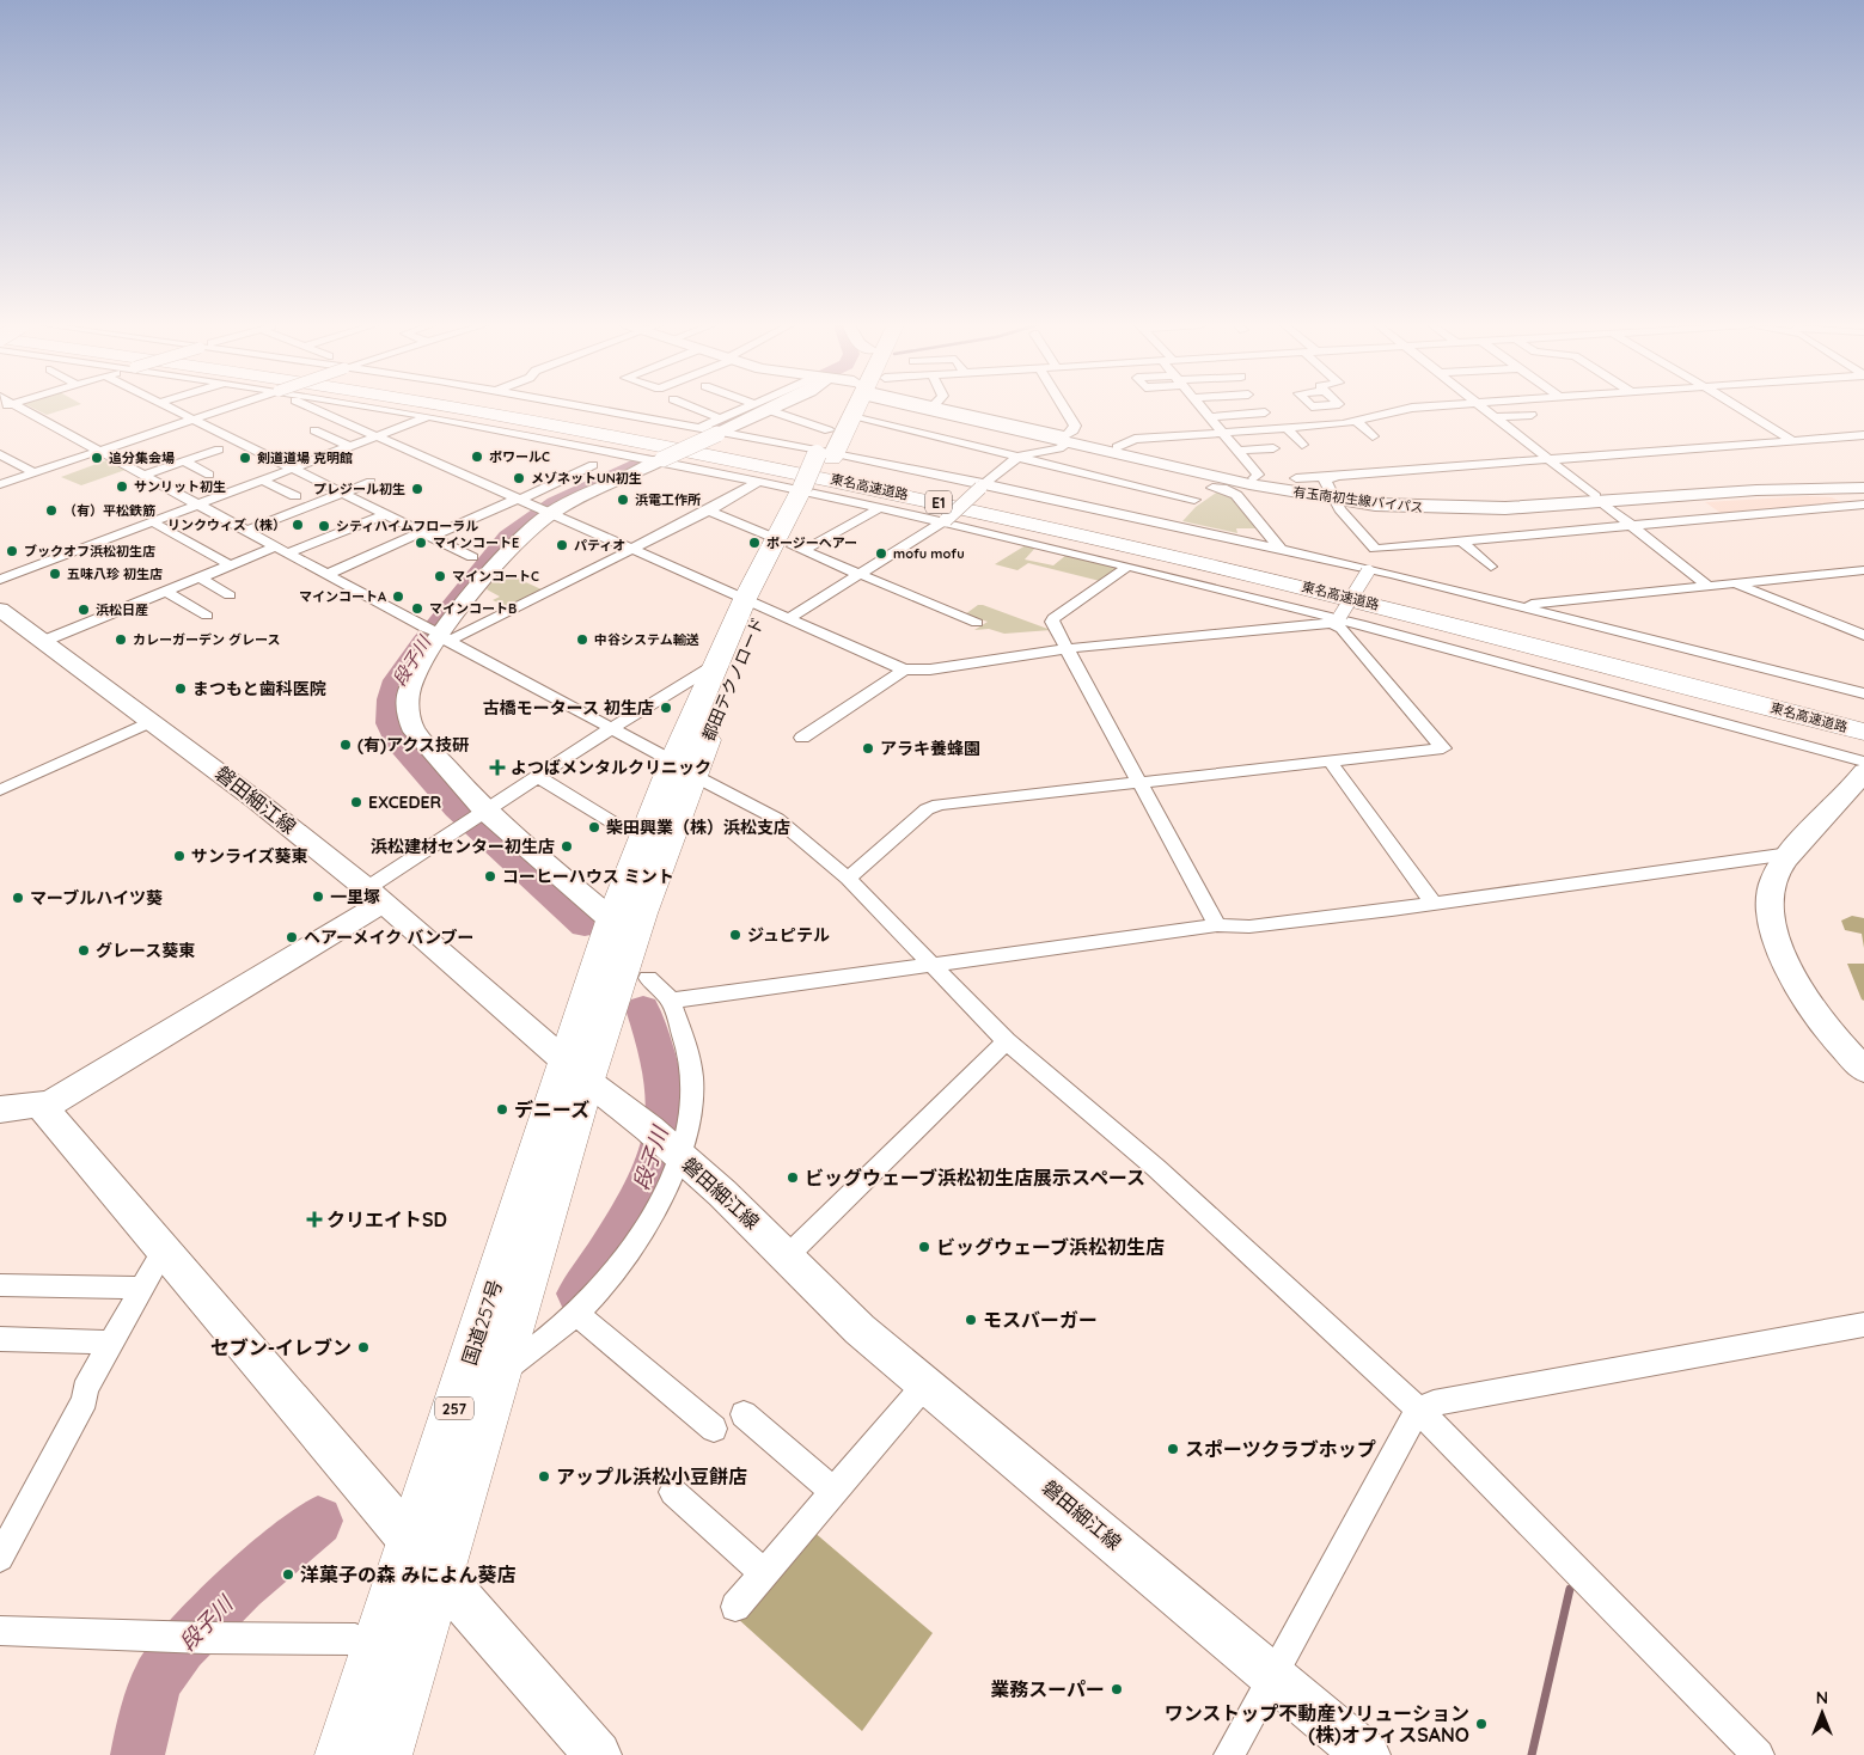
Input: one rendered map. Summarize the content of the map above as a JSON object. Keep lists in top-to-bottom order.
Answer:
{
  "streets": {
    "highway": [
      "東名高速道路",
      "E1",
      "都田テクノロード",
      "国道257号",
      "257"
    ],
    "street": ["有玉南初生線バイパス", "磐田細江線"]
  },
  "crossings": [
    ["都田テクノロード", "磐田細江線"],
    ["都田テクノロード", "国道257号"],
    ["磐田細江線", "国道257号"]
  ],
  "water": ["段子川"],
  "places": {
    "other": [
      "ポワールC",
      "追分集会場",
      "剣道道場 克明館",
      "メゾネットUN初生",
      "サンリット初生",
      "プレジール初生",
      "浜電工作所",
      "（有）平松鉄筋",
      "リンクウィズ（株）",
      "シティハイムフローラル",
      "マインコートE",
      "ポージーヘアー",
      "パティオ",
      "ブックオフ浜松初生店",
      "mofu mofu",
      "五味八珍 初生店",
      "マインコートC",
      "マインコートA",
      "マインコートB",
      "浜松日産",
      "カレーガーデン グレース",
      "中谷システム輸送",
      "まつもと歯科医院",
      "古橋モータース 初生店",
      "(有)アクス技研",
      "アラキ養蜂園",
      "EXCEDER",
      "柴田興業（株）浜松支店",
      "浜松建材センター初生店",
      "サンライズ葵東",
      "コーヒーハウス ミント",
      "一里塚",
      "マーブルハイツ葵",
      "ジュピテル",
      "ヘアーメイク バンブー",
      "グレース葵東",
      "デニーズ",
      "ビッグウェーブ浜松初生店展示スペース",
      "ビッグウェーブ浜松初生店",
      "モスバーガー",
      "セブン-イレブン",
      "スポーツクラブホップ",
      "アップル浜松小豆餅店",
      "洋菓子の森 みによん葵店",
      "業務スーパー",
      "ワンストップ不動産ソリューション (株)オフィスSANO"
    ],
    "health": ["よつばメンタルクリニック", "クリエイトSD"]
  },
  "north": "top"
}
